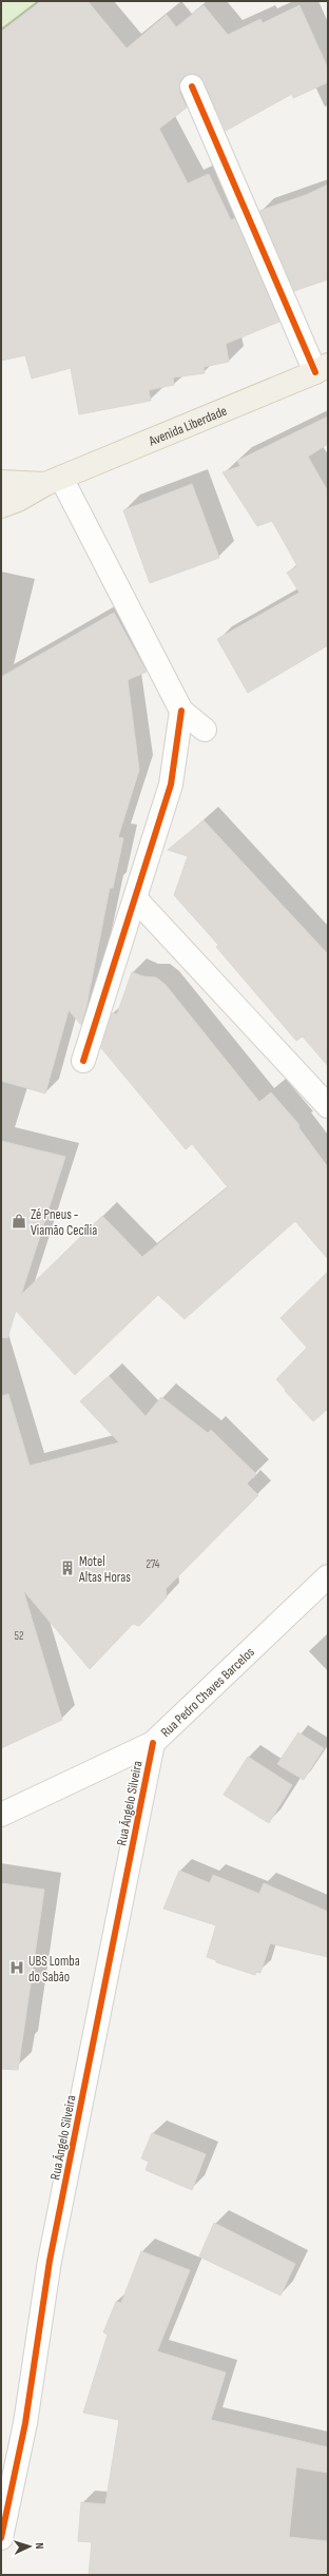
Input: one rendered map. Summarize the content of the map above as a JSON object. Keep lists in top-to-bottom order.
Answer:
{
  "streets": {
    "main road": ["Avenida Liberdade"],
    "street": ["Rua Pedro Chaves Barcelos", "Rua Ângelo Silveira"]
  },
  "crossings": [
    ["Rua Pedro Chaves Barcelos", "Rua Ângelo Silveira"]
  ],
  "places": {
    "shop": ["Zé Pneus - Viamão Cecília"],
    "building": ["Motel Altas Horas"],
    "hospital": ["UBS Lomba do Sabão"]
  },
  "house_numbers": ["274", "52"],
  "north": "right"
}
